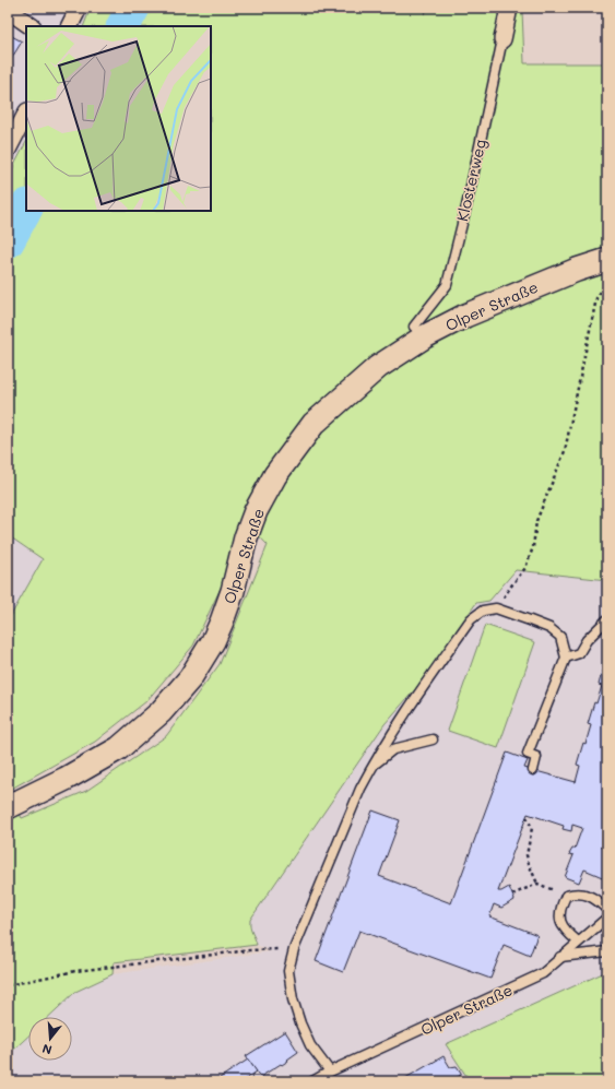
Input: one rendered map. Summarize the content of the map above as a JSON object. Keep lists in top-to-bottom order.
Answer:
{
  "streets": {
    "main road": ["Olper Straße"],
    "street": ["Klosterweg"]
  },
  "crossings": [
    ["Klosterweg", "Olper Straße"]
  ],
  "north": "bottom"
}
